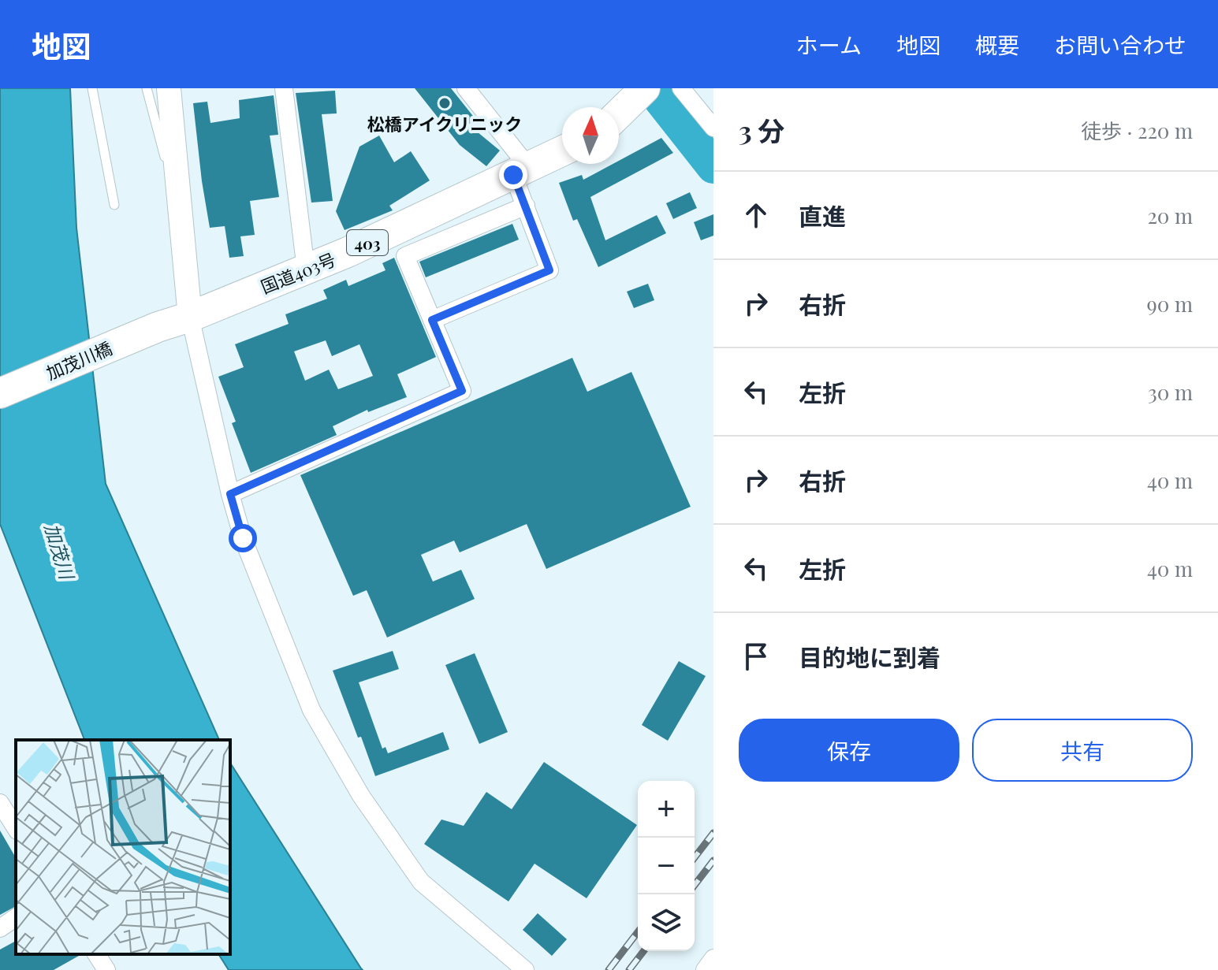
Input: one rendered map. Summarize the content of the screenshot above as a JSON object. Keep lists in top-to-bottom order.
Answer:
{
  "streets": {
    "highway": ["403", "国道403号", "加茂川橋"]
  },
  "crossings": [
    ["国道403号", "加茂川橋"]
  ],
  "water": ["加茂川"],
  "places": ["松橋アイクリニック"],
  "north": "top",
  "page": {
    "header": "地図",
    "nav": [
      "ホーム",
      "地図",
      "概要",
      "お問い合わせ"
    ],
    "heading": ["3 分", "徒歩 · 220 m"],
    "list": [
      ["直進", "20 m"],
      ["右折", "90 m"],
      ["左折", "30 m"],
      ["右折", "40 m"],
      ["左折", "40 m"],
      "目的地に到着"
    ],
    "buttons": ["保存", "共有"],
    "map_buttons": ["+", "−"]
  }
}
